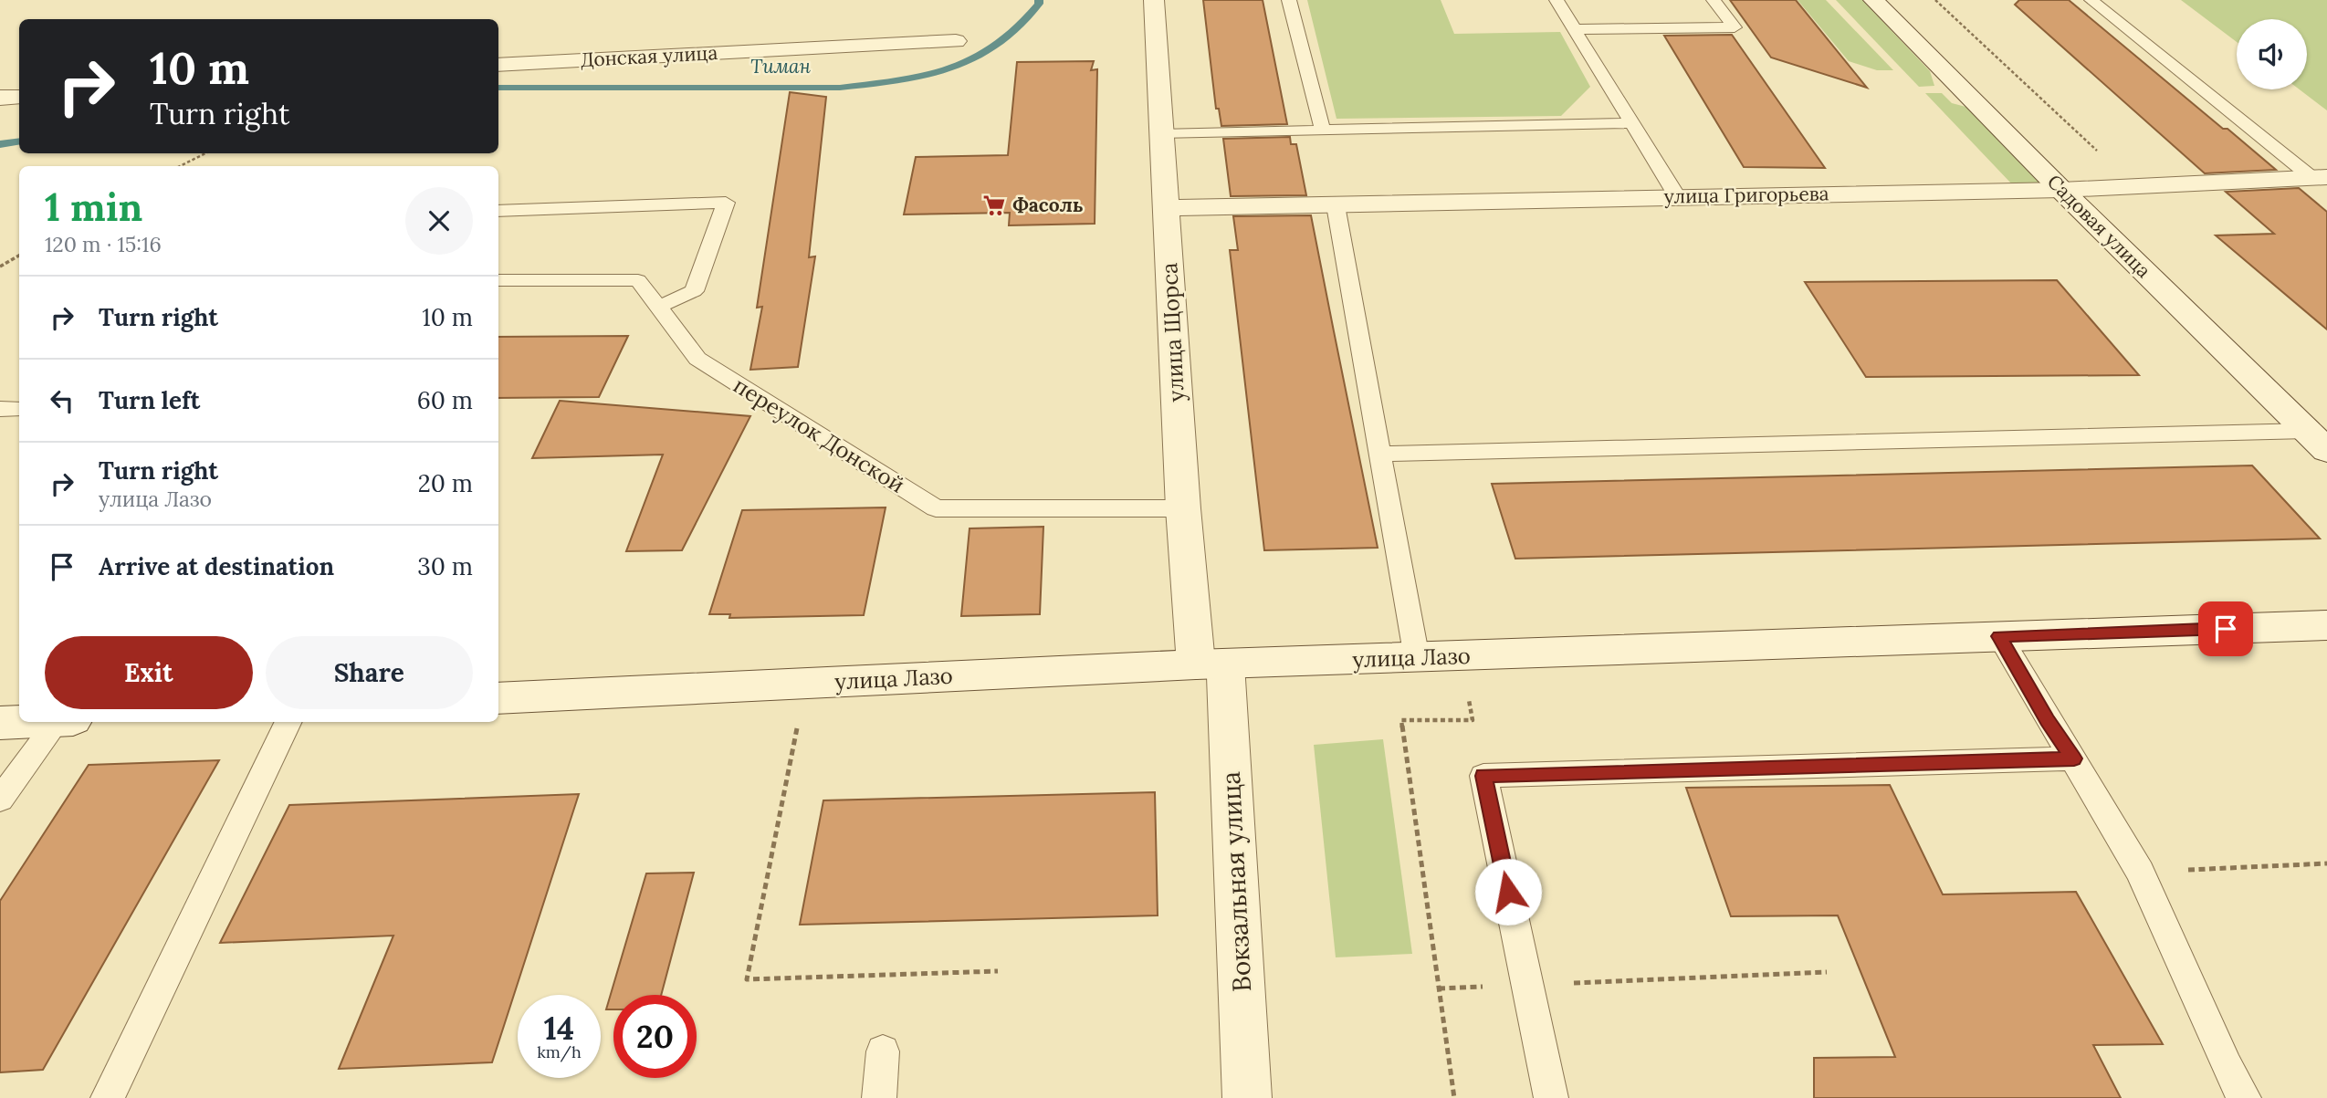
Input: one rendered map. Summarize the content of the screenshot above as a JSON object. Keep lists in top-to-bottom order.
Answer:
{
  "streets": {
    "street": [
      "Донская улица",
      "улица Григорьева",
      "Садовая улица",
      "улица Щорса",
      "улица Лазо",
      "Вокзальная улица"
    ],
    "lane": ["переулок Донской"]
  },
  "crossings": [
    ["улица Григорьева", "Садовая улица"],
    ["улица Григорьева", "улица Щорса"],
    ["улица Щорса", "переулок Донской"],
    ["улица Щорса", "улица Лазо"],
    ["улица Щорса", "Вокзальная улица"],
    ["улица Лазо", "Вокзальная улица"]
  ],
  "water": ["Тиман"],
  "places": {
    "supermarket": ["Фасоль"]
  },
  "page": {
    "turn": ["10 m", "Turn right"],
    "heading": ["1 min", "120 m · 15:16"],
    "list": [
      {
        "name": "Turn right",
        "value": "10 m"
      },
      {
        "name": "Turn left",
        "value": "60 m"
      },
      {
        "name": "Turn right",
        "note": "улица Лазо",
        "value": "20 m"
      },
      {
        "name": "Arrive at destination",
        "value": "30 m"
      }
    ],
    "buttons": ["Exit", "Share"],
    "speed": "14 km/h",
    "limit": "20"
  }
}
